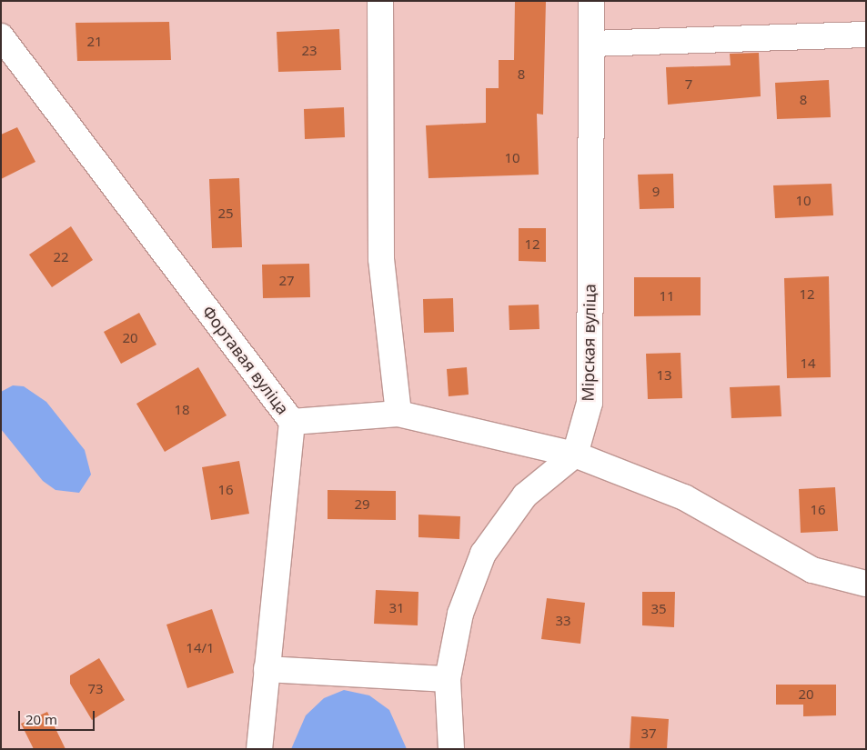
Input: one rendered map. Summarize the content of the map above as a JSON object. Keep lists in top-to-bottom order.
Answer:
{
  "streets": {
    "street": ["Мірская вуліца", "Фортавая вуліца"]
  },
  "house_numbers": [
    "21",
    "23",
    "8",
    "7",
    "8",
    "10",
    "9",
    "10",
    "25",
    "12",
    "22",
    "27",
    "12",
    "11",
    "20",
    "14",
    "13",
    "18",
    "16",
    "29",
    "16",
    "31",
    "35",
    "33",
    "14/1",
    "73",
    "20",
    "37"
  ],
  "scale_bar": "20 m"
}
